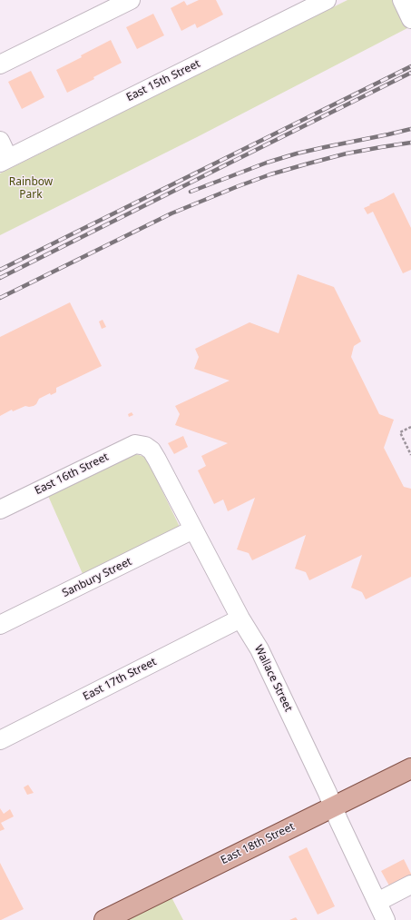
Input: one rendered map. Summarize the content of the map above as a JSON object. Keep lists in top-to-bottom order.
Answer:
{
  "streets": {
    "main road": ["East 18th Street"],
    "street": [
      "East 15th Street",
      "East 16th Street",
      "Sanbury Street",
      "Wallace Street",
      "East 17th Street"
    ]
  },
  "crossings": [
    ["East 16th Street", "Wallace Street"],
    ["Sanbury Street", "Wallace Street"],
    ["Wallace Street", "East 17th Street"],
    ["Wallace Street", "East 18th Street"]
  ],
  "parks": ["Rainbow Park"]
}
